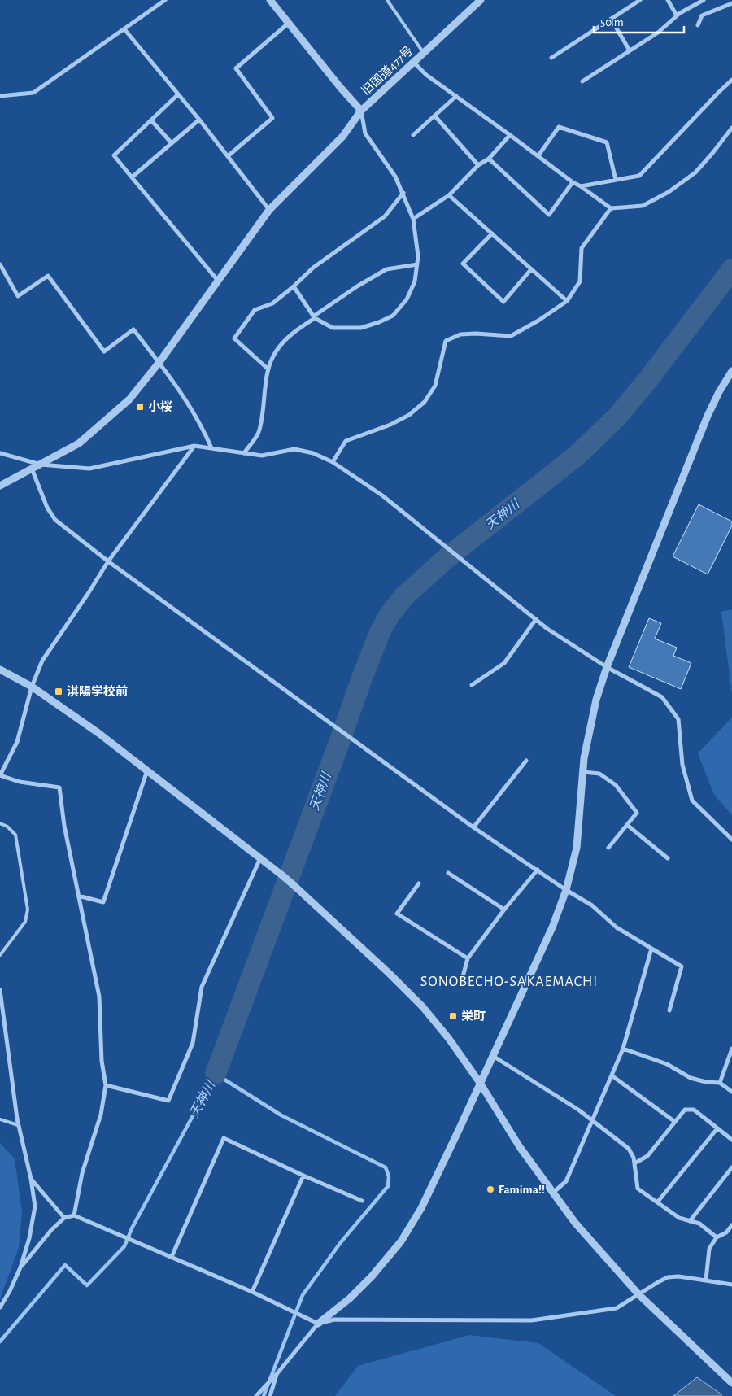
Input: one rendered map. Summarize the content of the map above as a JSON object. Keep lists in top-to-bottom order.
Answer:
{
  "streets": {
    "street": ["旧国道477号"]
  },
  "districts": ["SONOBECHO-SAKAEMACHI"],
  "water": ["天神川"],
  "places": {
    "transit": ["小桜", "淇陽学校前", "栄町"],
    "other": ["Famima!!"]
  },
  "scale_bar": "50 m"
}
